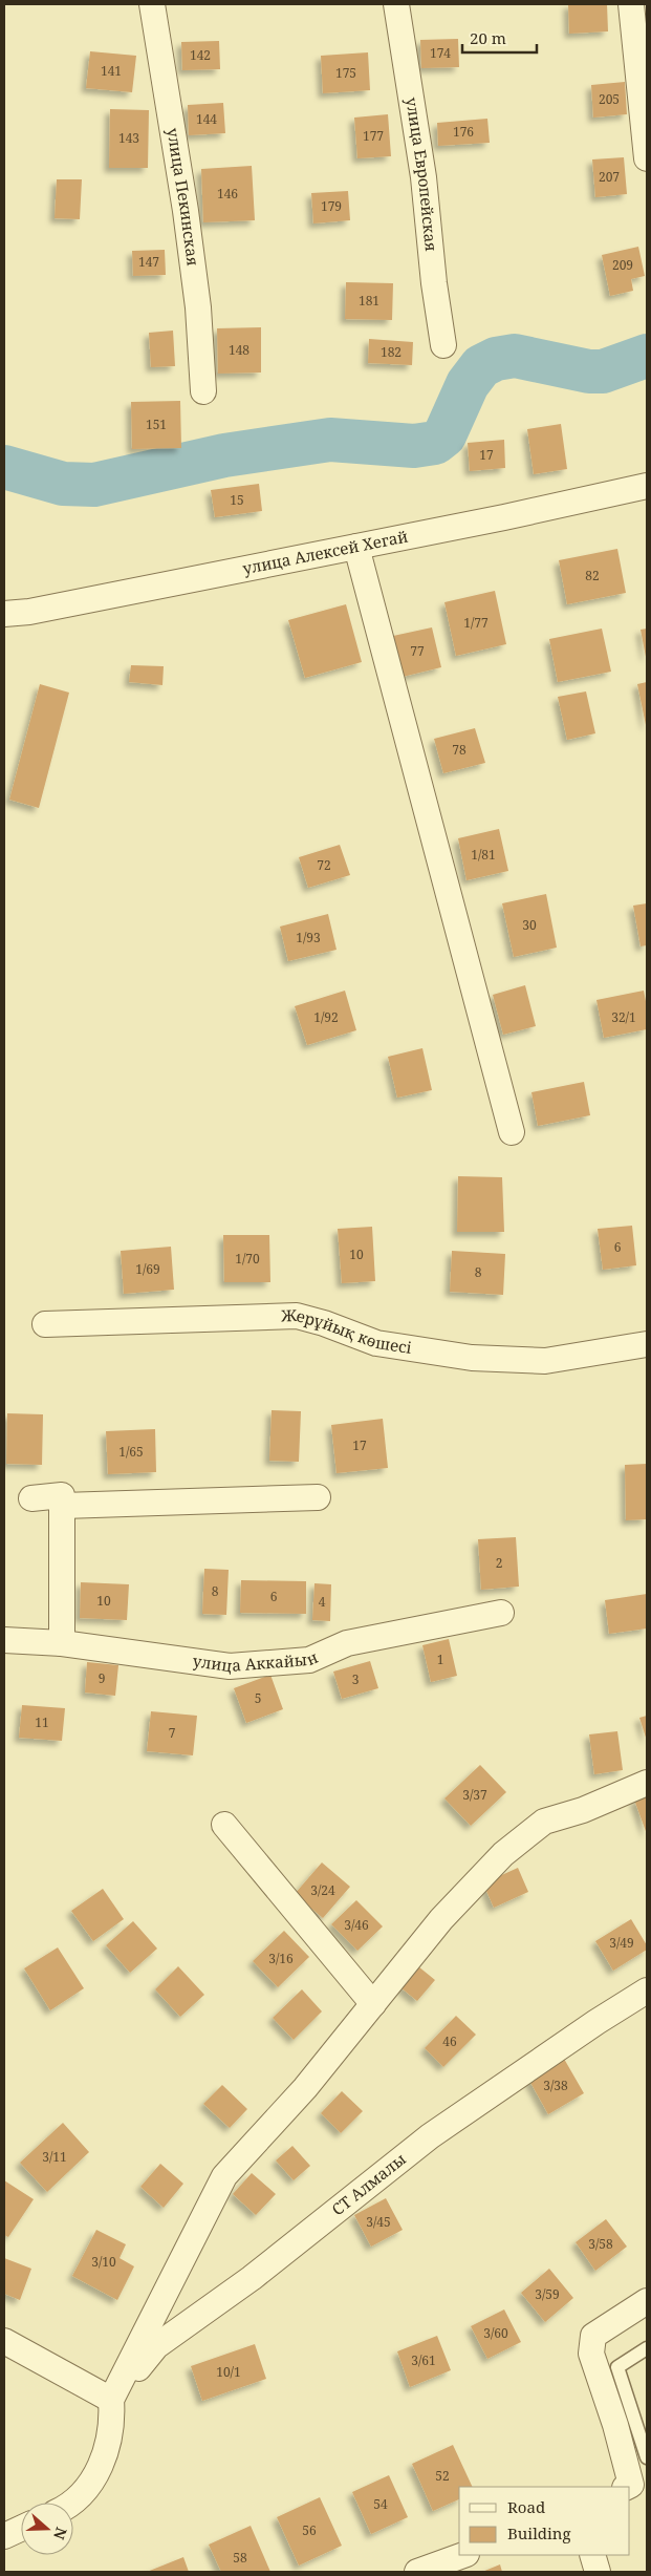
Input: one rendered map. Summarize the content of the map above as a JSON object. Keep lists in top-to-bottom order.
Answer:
{
  "streets": {
    "street": [
      "улица Европейская",
      "улица Пекинская",
      "улица Алексей Хегай",
      "Жерұйық көшесі",
      "улица Аккайын",
      "СТ Алмалы"
    ]
  },
  "house_numbers": [
    "174",
    "142",
    "141",
    "175",
    "205",
    "144",
    "176",
    "177",
    "143",
    "207",
    "146",
    "179",
    "147",
    "209",
    "181",
    "148",
    "182",
    "151",
    "17",
    "15",
    "82",
    "1/77",
    "77",
    "78",
    "1/81",
    "72",
    "30",
    "1/93",
    "1/92",
    "32/1",
    "6",
    "10",
    "1/70",
    "1/69",
    "8",
    "17",
    "1/65",
    "2",
    "8",
    "6",
    "10",
    "4",
    "1",
    "9",
    "3",
    "5",
    "11",
    "7",
    "3/37",
    "3/24",
    "3/46",
    "3/49",
    "3/16",
    "46",
    "3/38",
    "3/11",
    "3/45",
    "3/58",
    "3/10",
    "3/59",
    "3/60",
    "3/61",
    "10/1",
    "52",
    "54",
    "56",
    "58"
  ],
  "legend": ["Road", "Building"],
  "scale_bar": "20 m",
  "north": "right"
}
